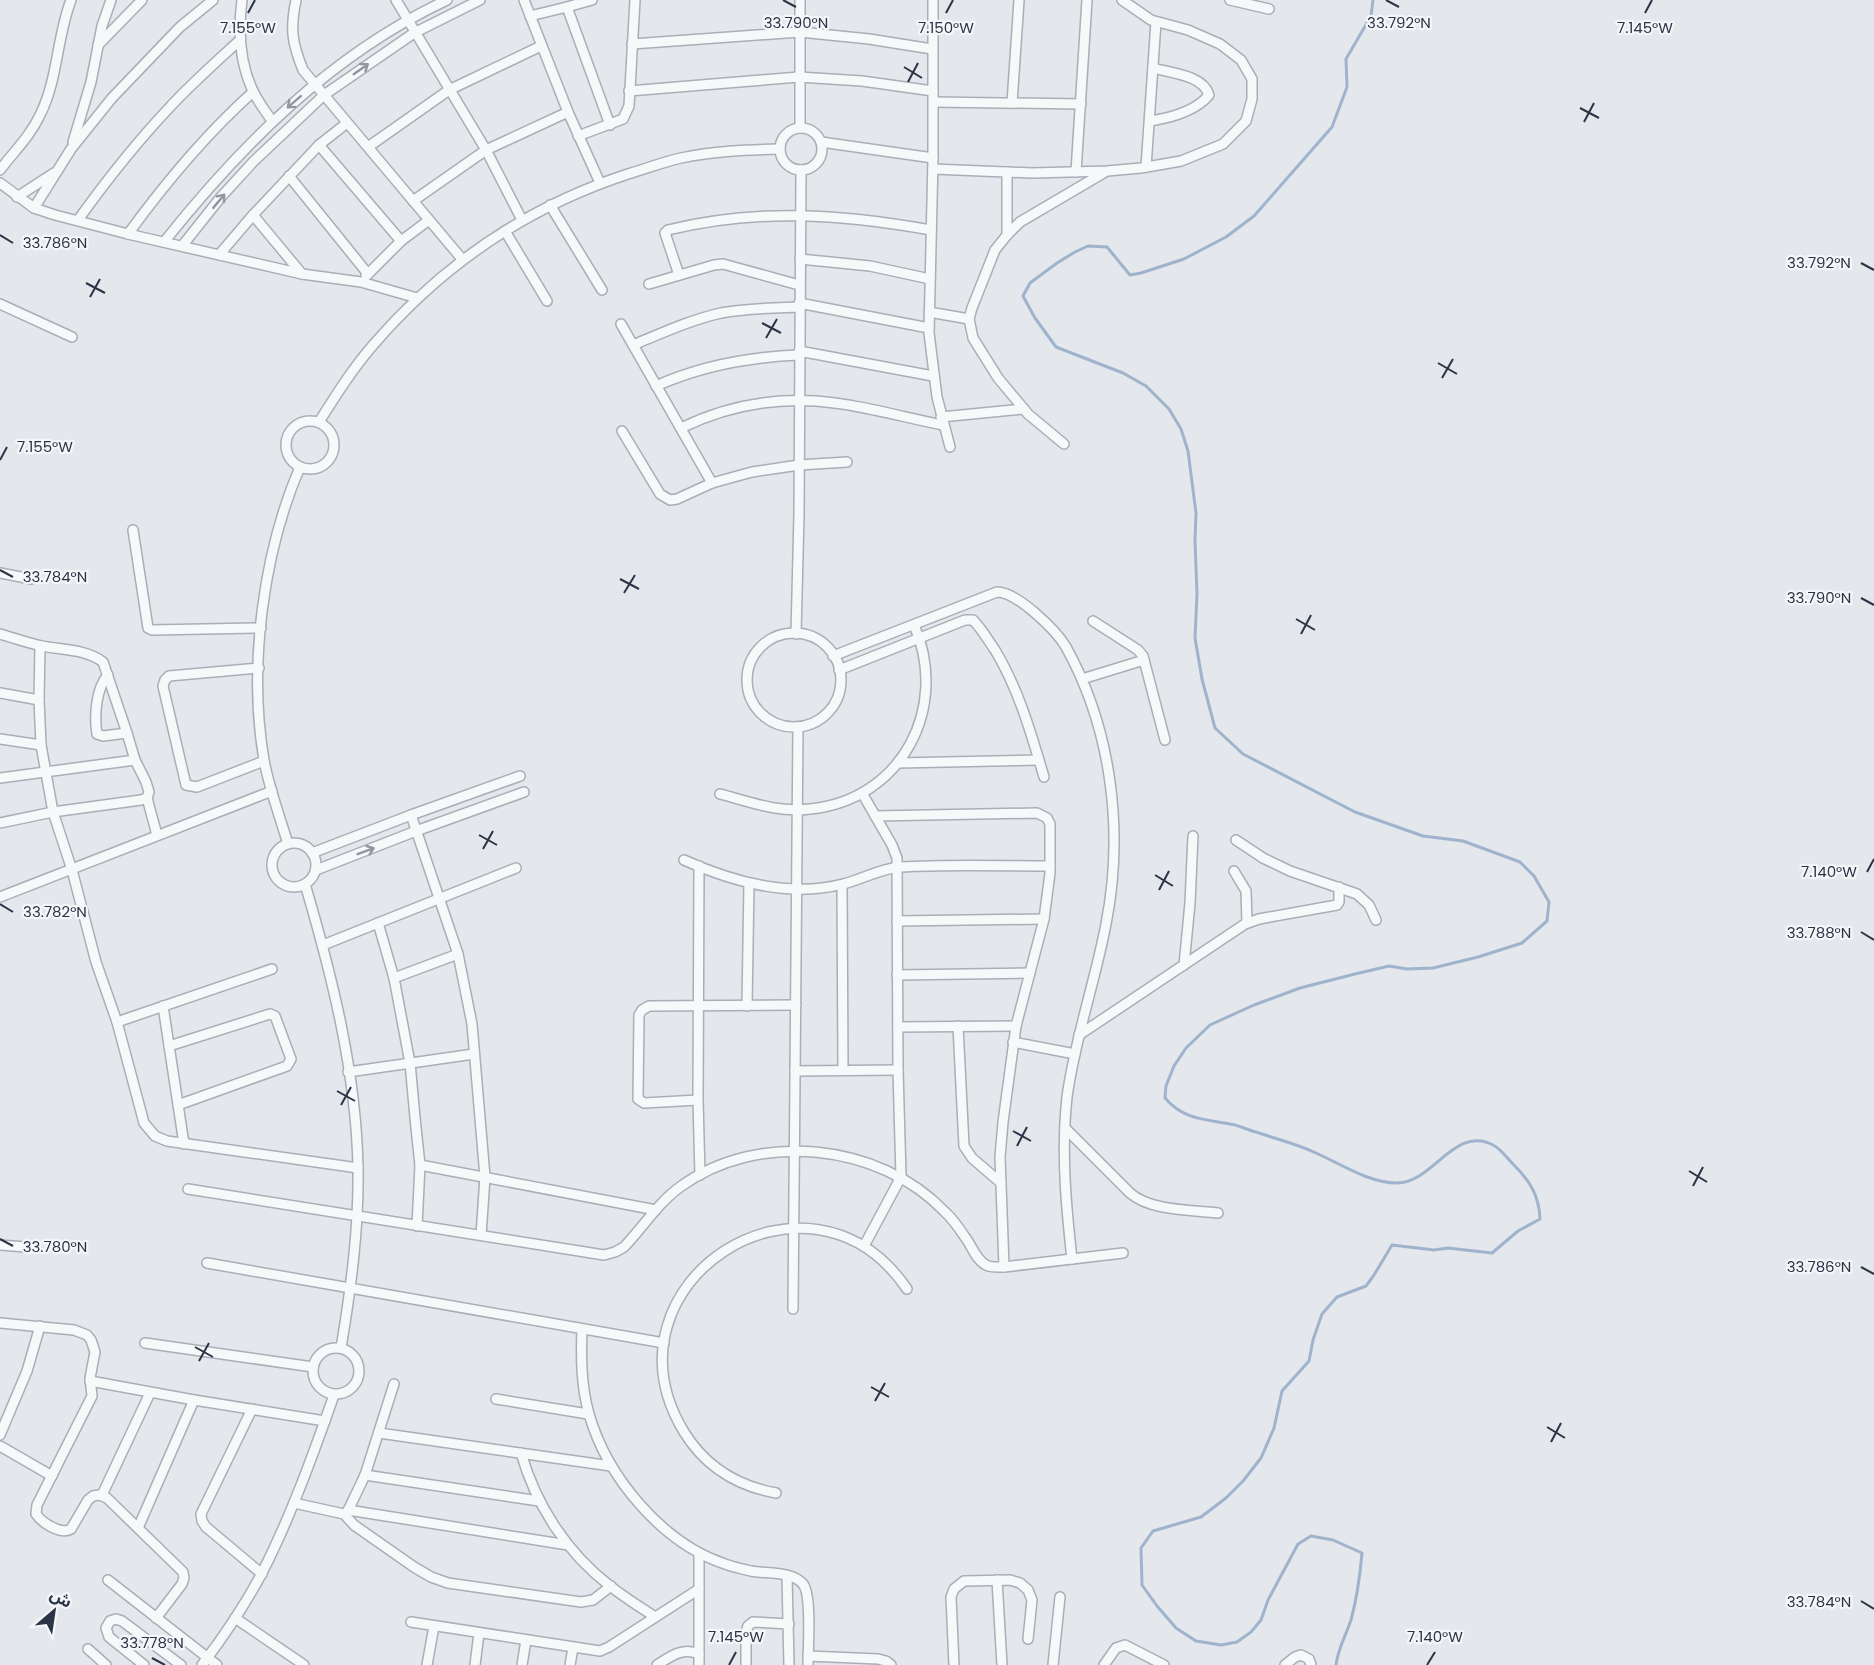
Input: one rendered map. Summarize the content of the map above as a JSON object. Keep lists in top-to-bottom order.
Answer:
{
  "north": "top right",
  "coordinates": [
    "33.790°N",
    "33.792°N",
    "7.155°W",
    "7.150°W",
    "7.145°W",
    "33.786°N",
    "33.784°N",
    "7.140°W",
    "33.782°N",
    "33.788°N",
    "33.780°N",
    "33.778°N"
  ]
}
